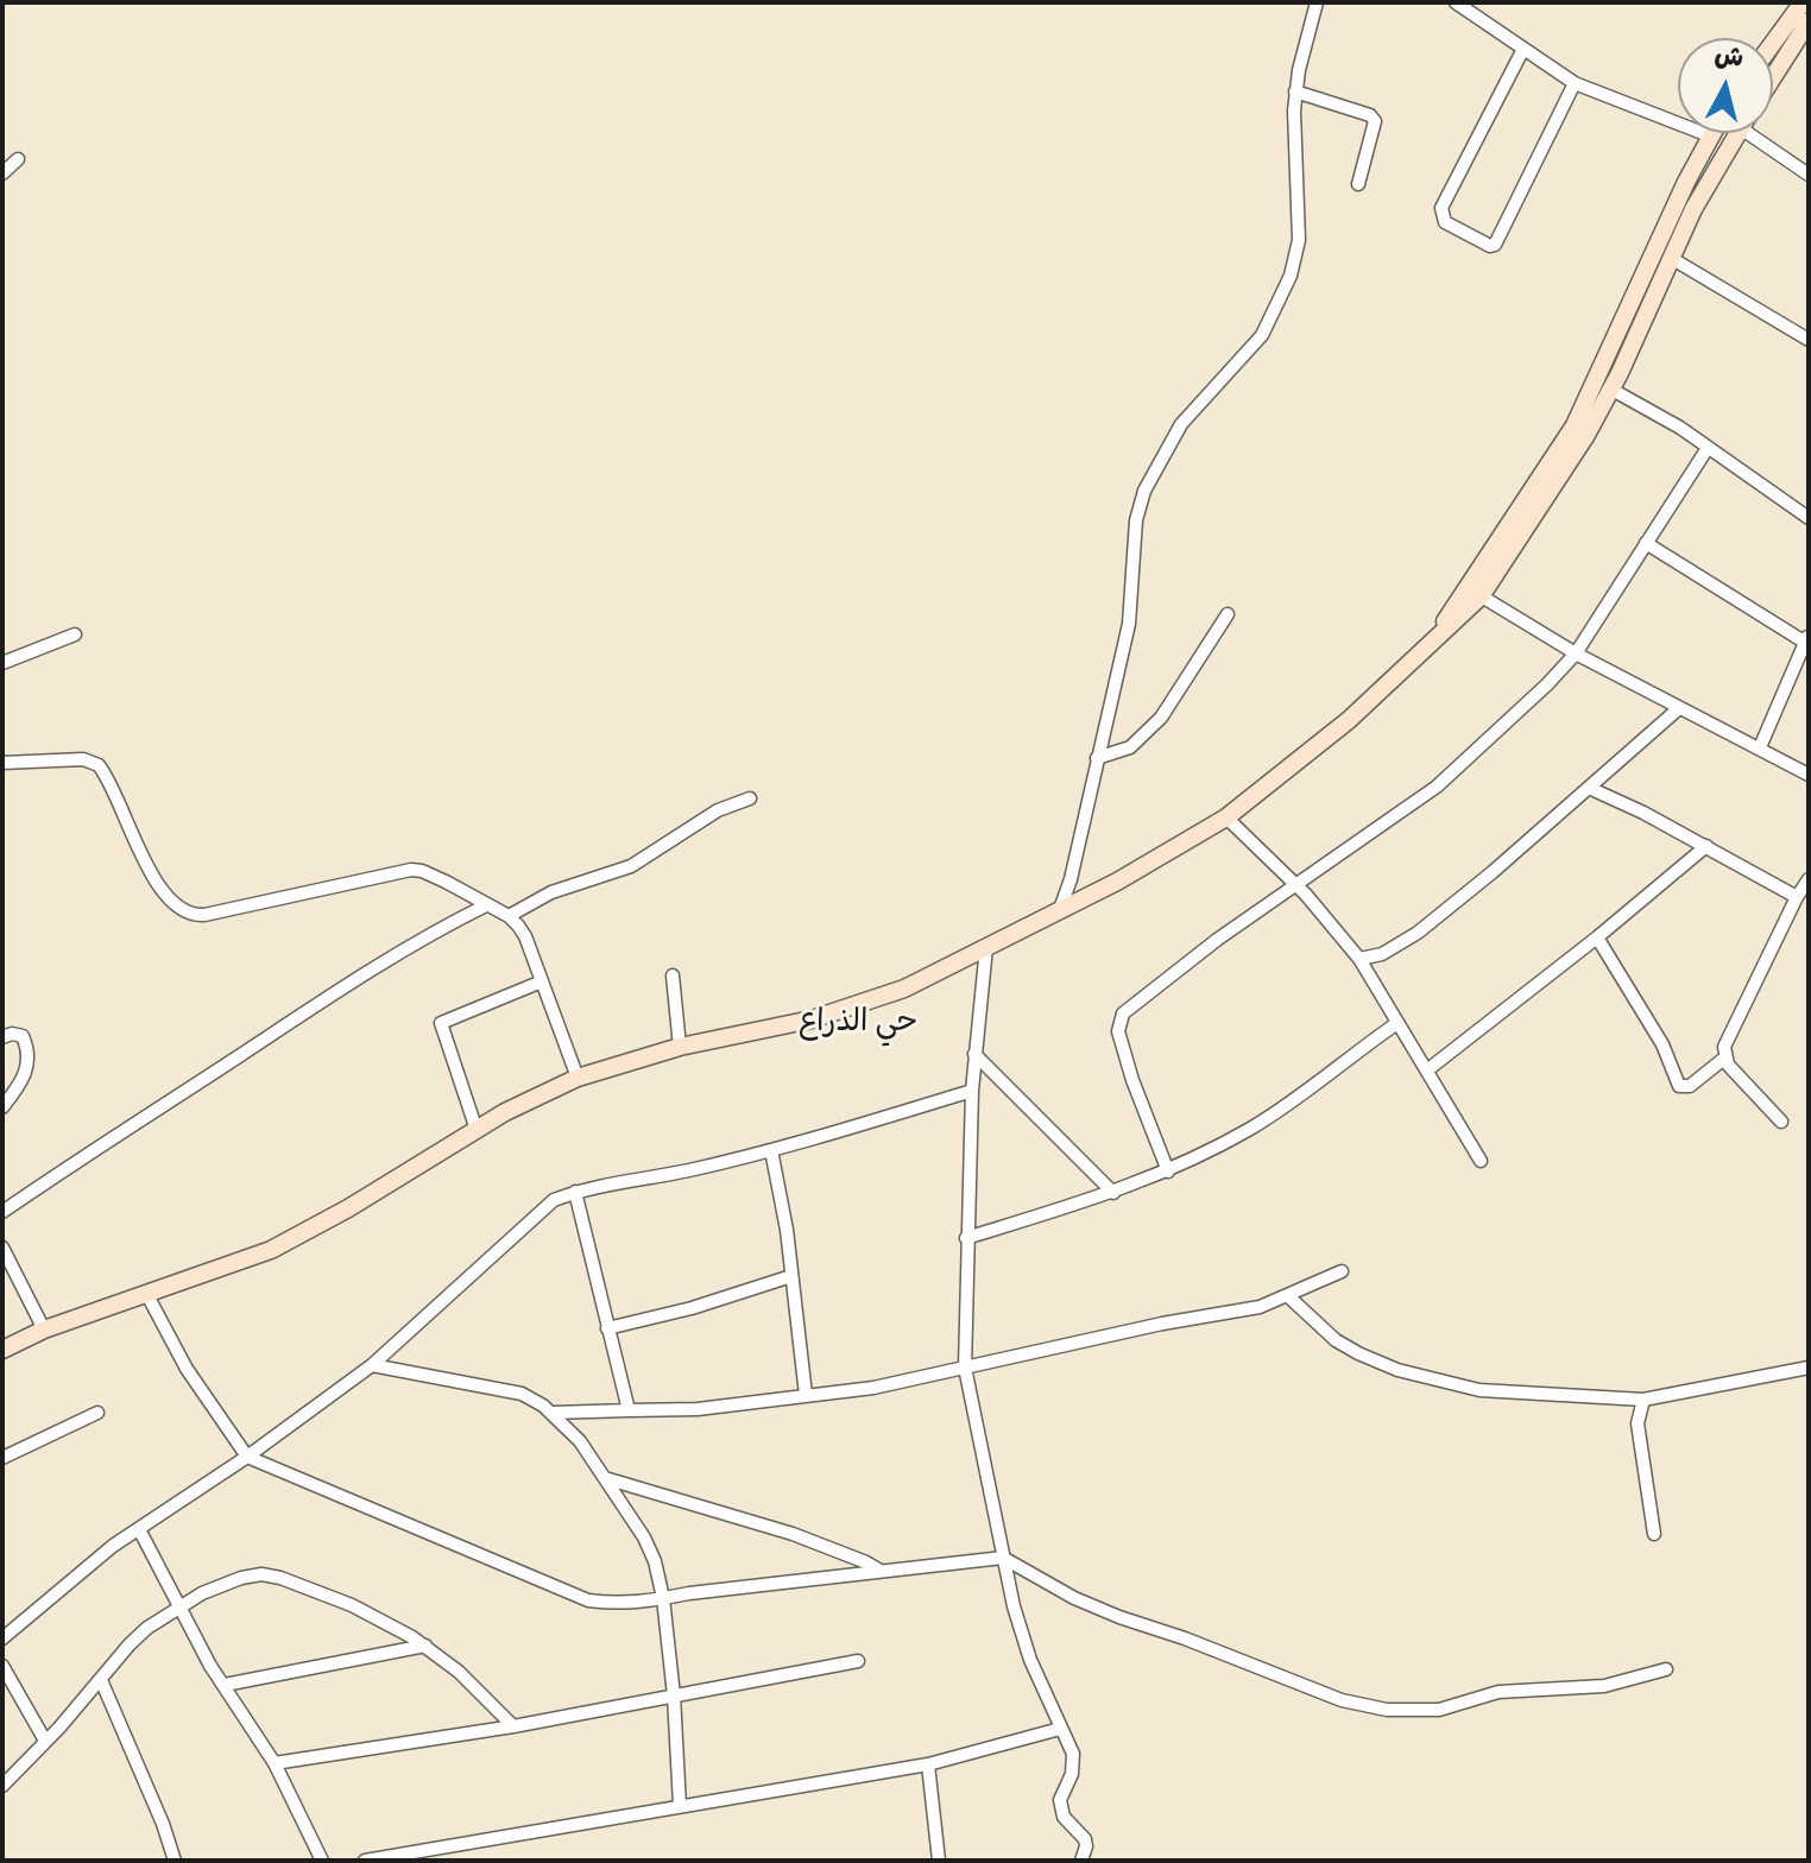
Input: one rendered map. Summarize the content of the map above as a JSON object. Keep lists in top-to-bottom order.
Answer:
{
  "districts": ["حي الذراع"],
  "north": "top"
}
